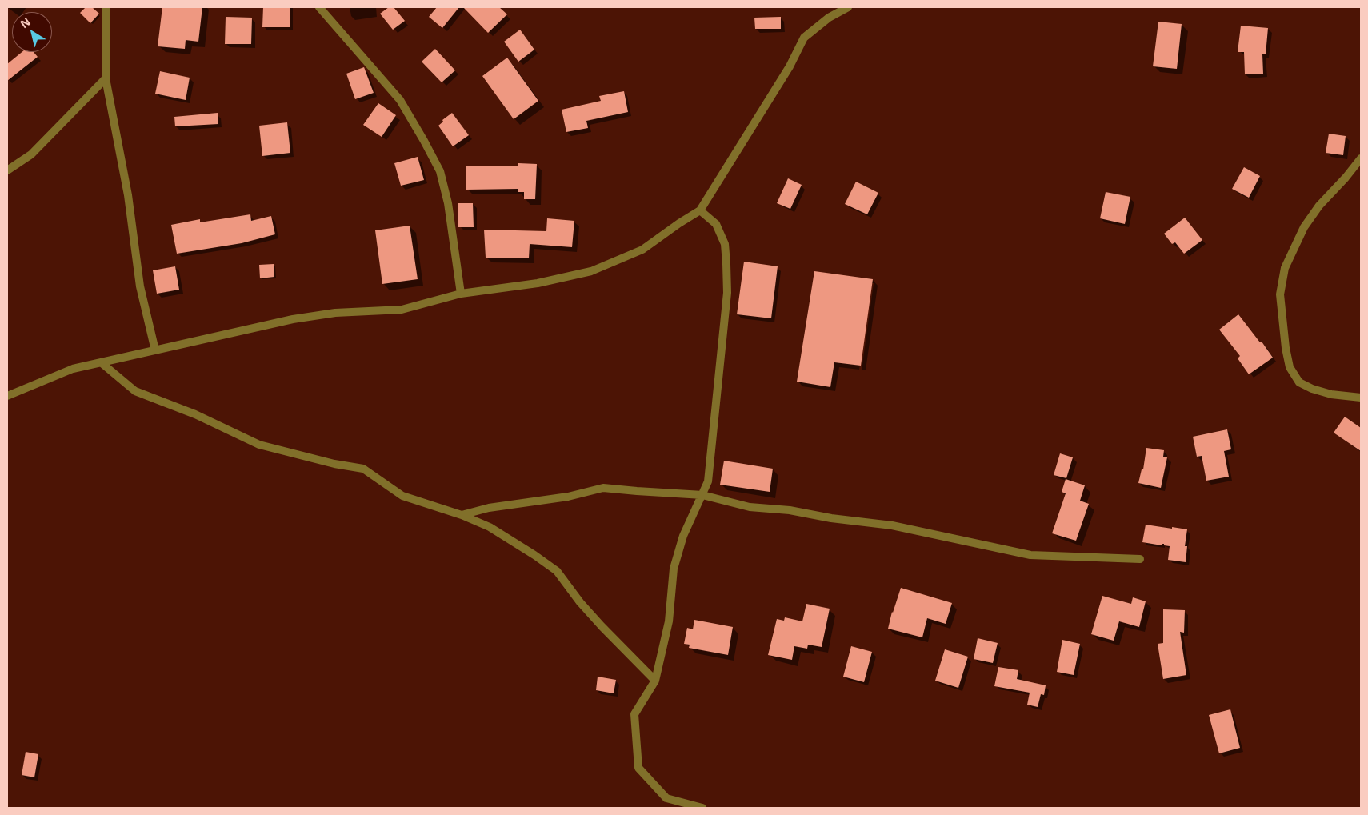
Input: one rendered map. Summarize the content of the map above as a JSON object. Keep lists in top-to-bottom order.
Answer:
{
  "north": "top left"
}
